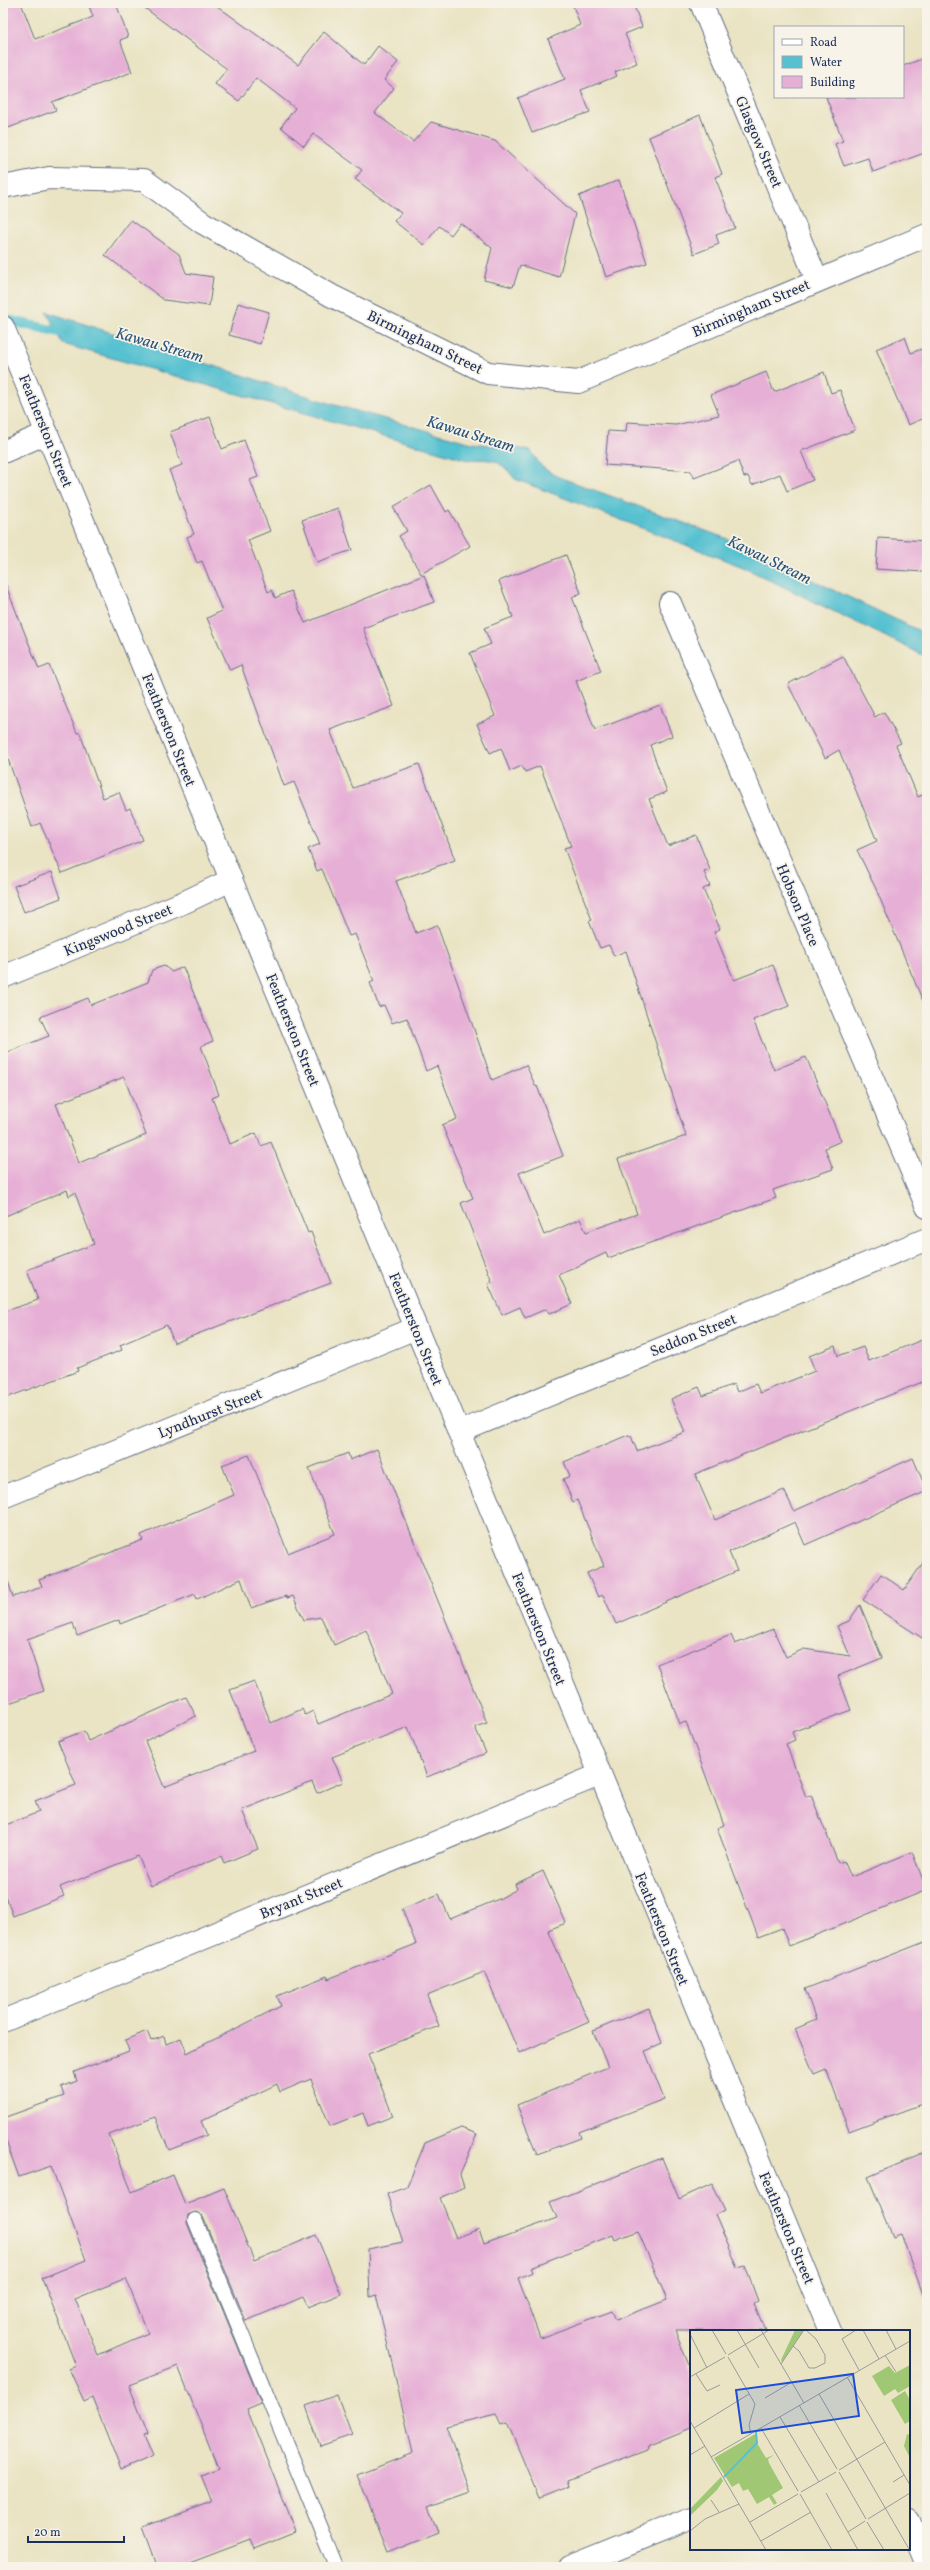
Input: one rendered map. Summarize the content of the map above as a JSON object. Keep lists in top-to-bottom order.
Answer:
{
  "streets": {
    "street": [
      "Glasgow Street",
      "Birmingham Street",
      "Featherston Street",
      "Hobson Place",
      "Kingswood Street",
      "Seddon Street",
      "Lyndhurst Street",
      "Bryant Street"
    ]
  },
  "crossings": [
    ["Glasgow Street", "Birmingham Street"],
    ["Featherston Street", "Kingswood Street"],
    ["Featherston Street", "Seddon Street"],
    ["Featherston Street", "Lyndhurst Street"],
    ["Featherston Street", "Bryant Street"]
  ],
  "water": ["Kawau Stream"],
  "legend": ["Road", "Water", "Building"],
  "scale_bar": "20 m"
}
